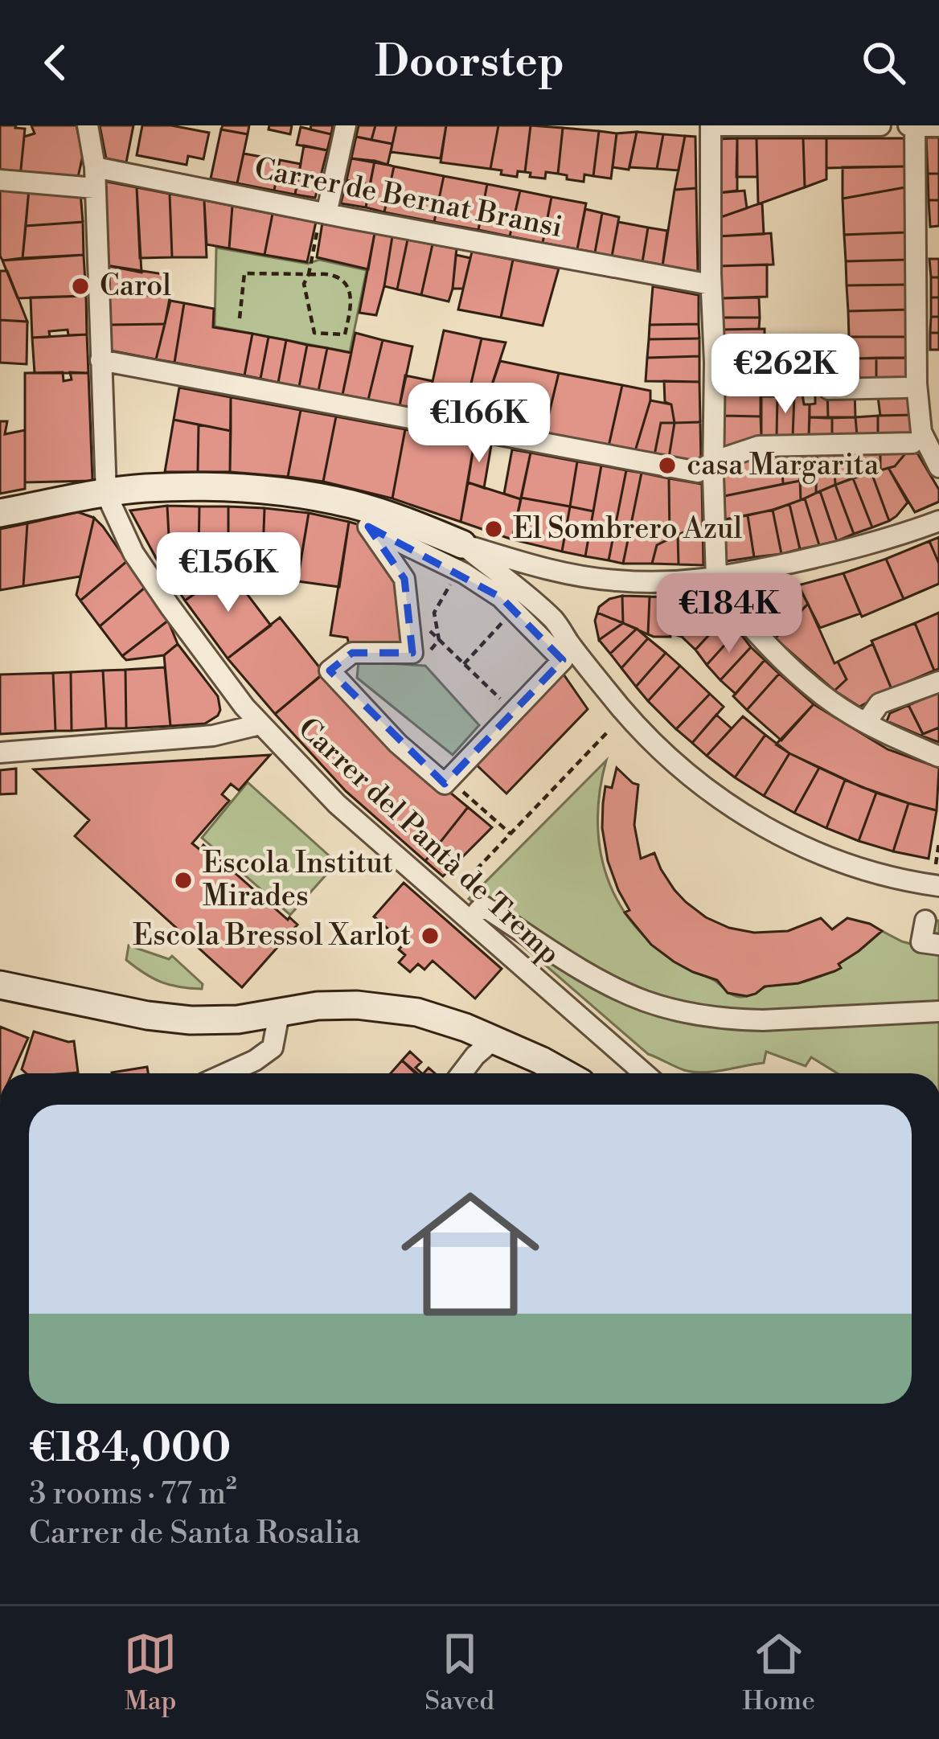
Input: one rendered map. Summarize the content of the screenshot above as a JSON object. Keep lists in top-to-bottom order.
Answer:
{
  "streets": {
    "street": ["Carrer de Bernat Bransi", "Carrer del Pantà de Tremp"]
  },
  "crossings": [
    ["Carrer de Bernat Bransi", "Carrer del Pantà de Tremp"]
  ],
  "places": [
    "Carol",
    "casa Margarita",
    "El Sombrero Azul",
    "Escola Institut Mirades",
    "Escola Bressol Xarlot"
  ],
  "page": {
    "header": "Doorstep",
    "price": [
      "€262K",
      "€166K",
      "€156K",
      "€184K"
    ],
    "list": [
      {
        "name": "€184,000",
        "note": "3 rooms · 77 m² · Carrer de Santa Rosalia"
      }
    ],
    "tabs": ["Map", "Saved", "Home"]
  }
}
